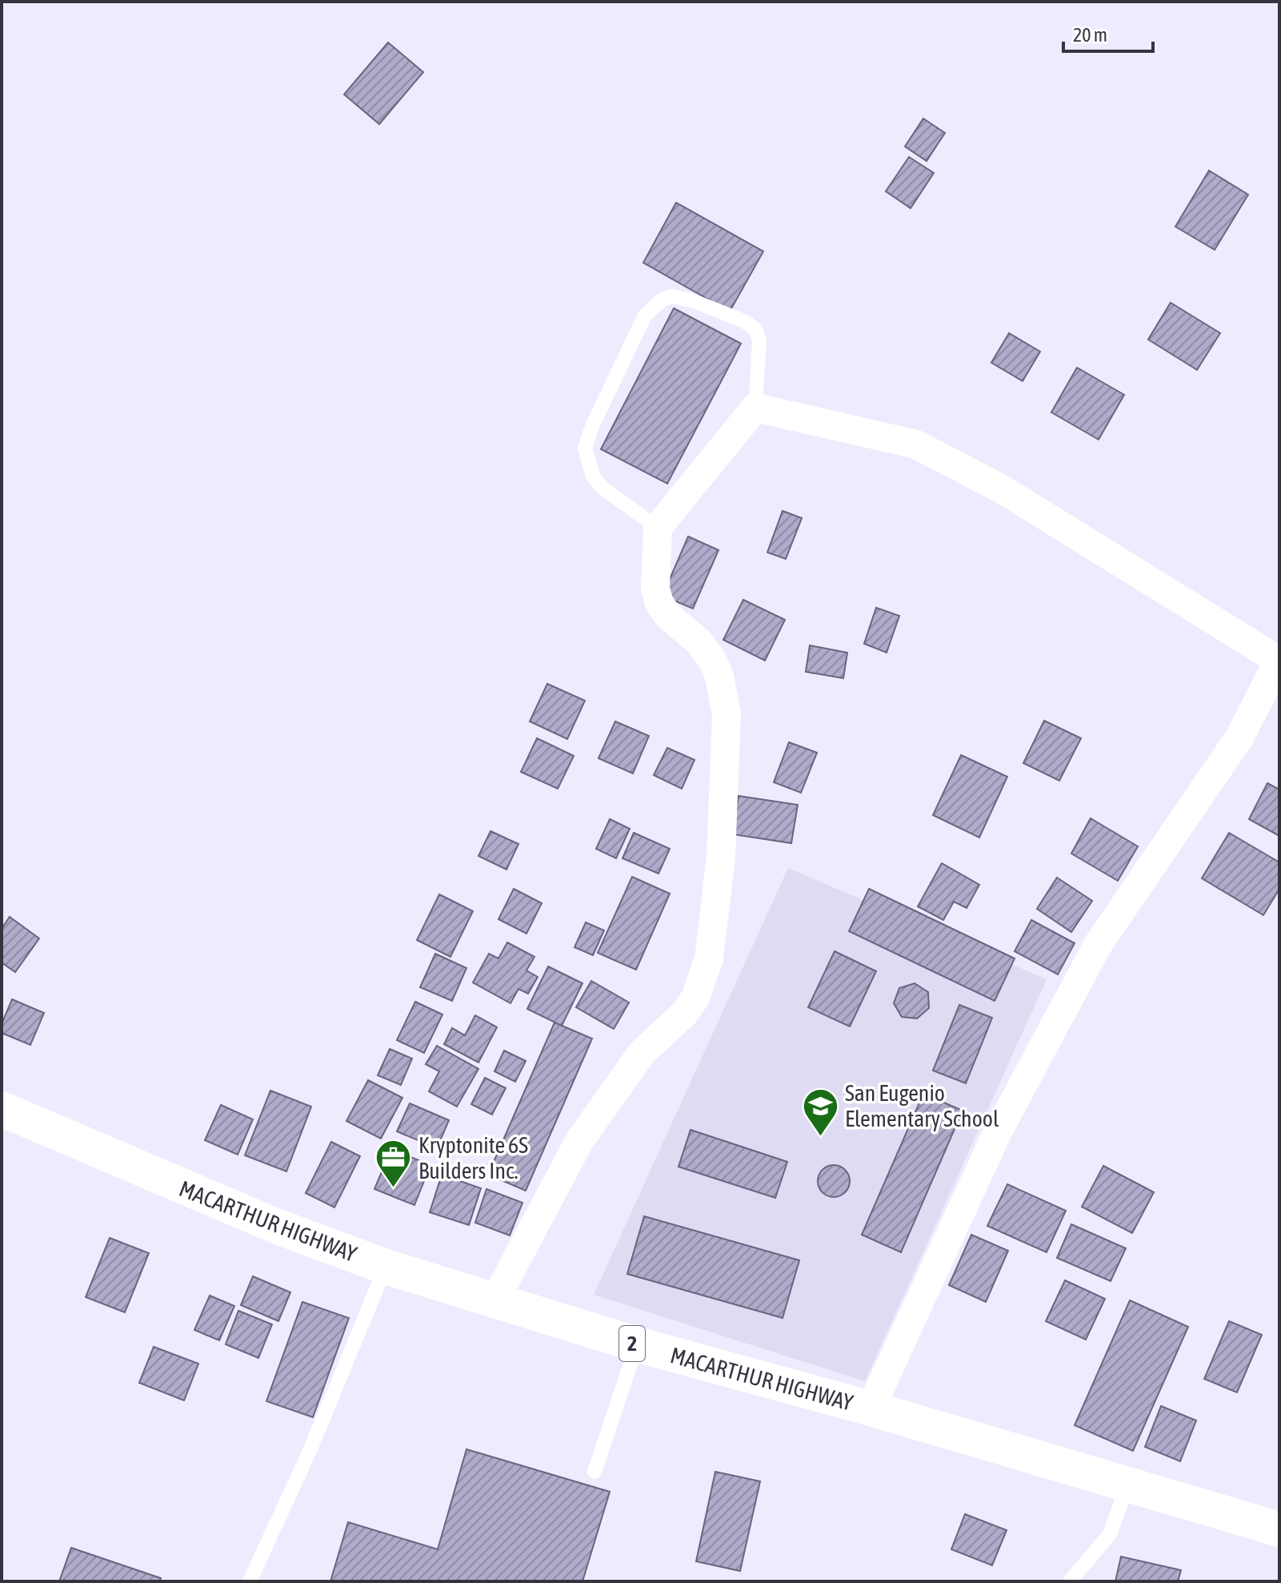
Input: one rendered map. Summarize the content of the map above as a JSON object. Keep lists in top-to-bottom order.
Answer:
{
  "streets": {
    "highway": ["MACARTHUR HIGHWAY", "2"]
  },
  "places": {
    "school or university": ["San Eugenio Elementary School"],
    "office": ["Kryptonite 6S Builders Inc."]
  },
  "scale_bar": "20 m"
}
